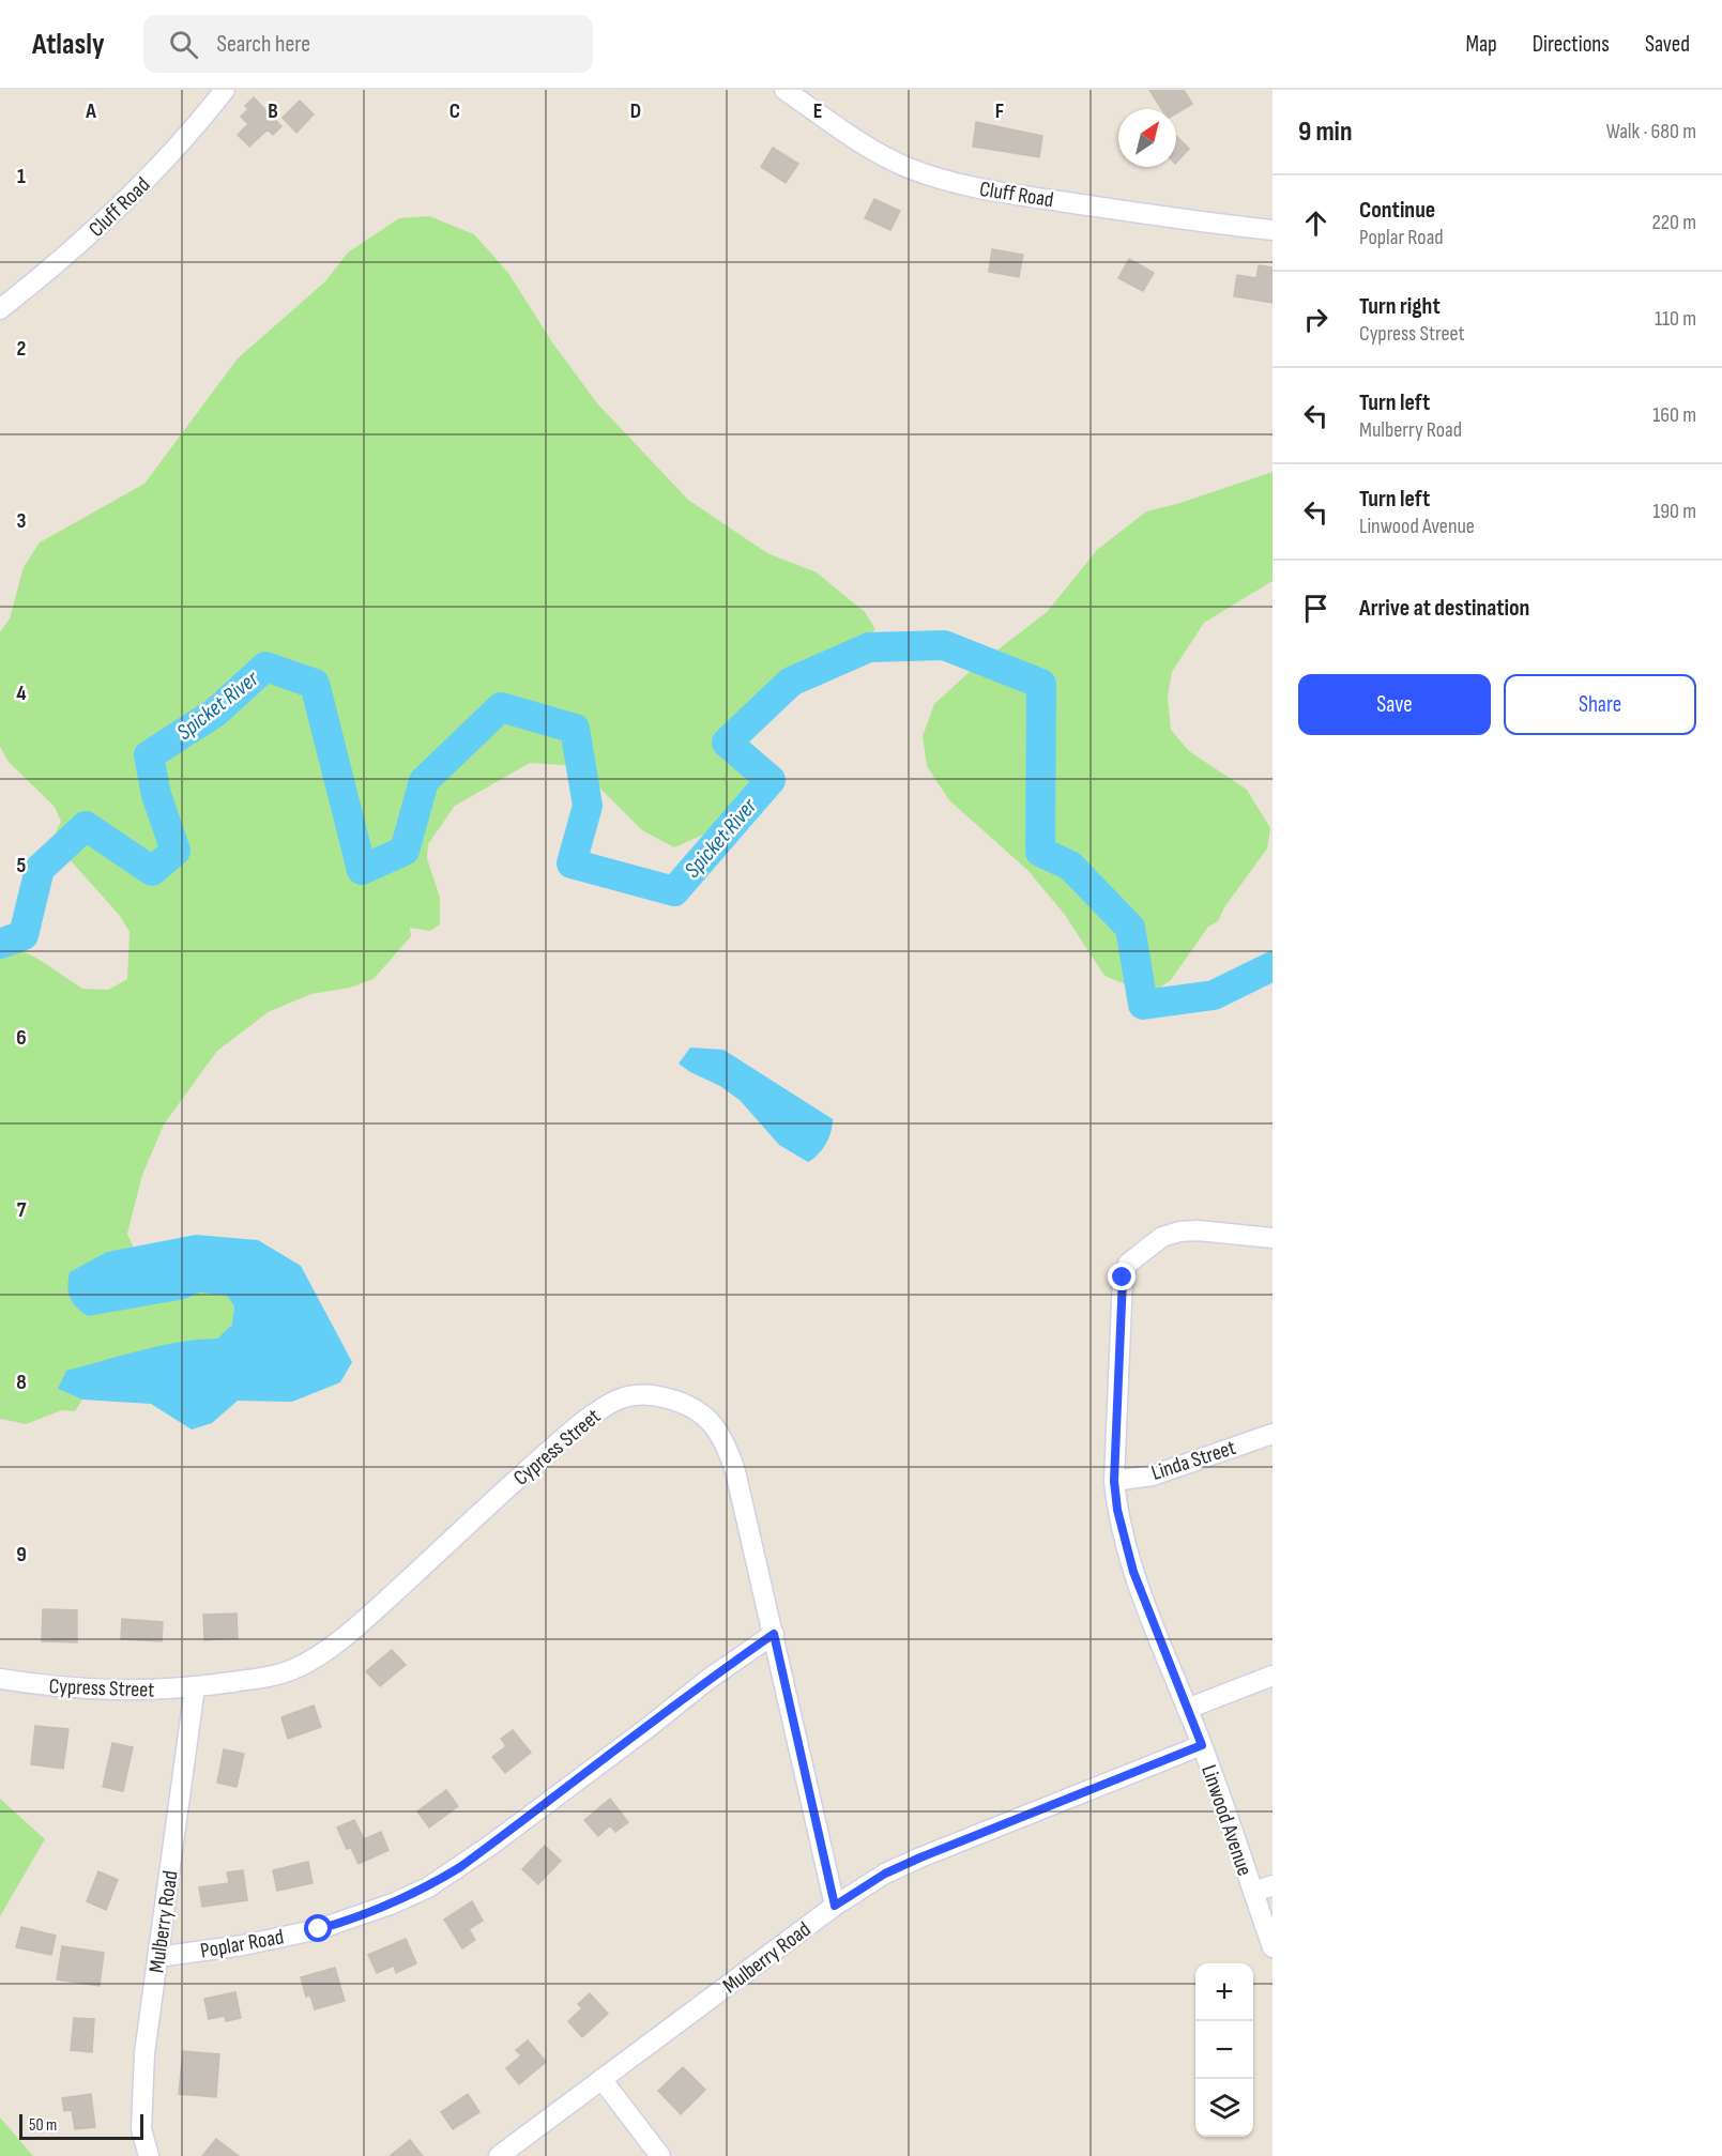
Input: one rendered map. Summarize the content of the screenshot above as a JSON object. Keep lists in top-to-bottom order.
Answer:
{
  "streets": {
    "street": [
      "Cluff Road",
      "Cypress Street",
      "Linda Street",
      "Linwood Avenue",
      "Mulberry Road",
      "Poplar Road"
    ]
  },
  "crossings": [
    ["Cypress Street", "Mulberry Road"],
    ["Cypress Street", "Poplar Road"],
    ["Linda Street", "Linwood Avenue"],
    ["Linwood Avenue", "Mulberry Road"],
    ["Mulberry Road", "Poplar Road"]
  ],
  "water": ["Spicket River"],
  "scale_bar": "50 m",
  "north": "top right",
  "page": {
    "header": "Atlasly",
    "search": "Search here",
    "nav": ["Map", "Directions", "Saved"],
    "heading": ["9 min", "Walk · 680 m"],
    "list": [
      ["Continue", "Poplar Road", "220 m"],
      ["Turn right", "Cypress Street", "110 m"],
      ["Turn left", "Mulberry Road", "160 m"],
      ["Turn left", "Linwood Avenue", "190 m"],
      "Arrive at destination"
    ],
    "buttons": ["Save", "Share"],
    "map_buttons": ["+", "−"],
    "scale": "50 m"
  },
  "grid": {
    "columns": [
      "A",
      "B",
      "C",
      "D",
      "E",
      "F"
    ],
    "rows": [
      "1",
      "2",
      "3",
      "4",
      "5",
      "6",
      "7",
      "8",
      "9"
    ]
  }
}
